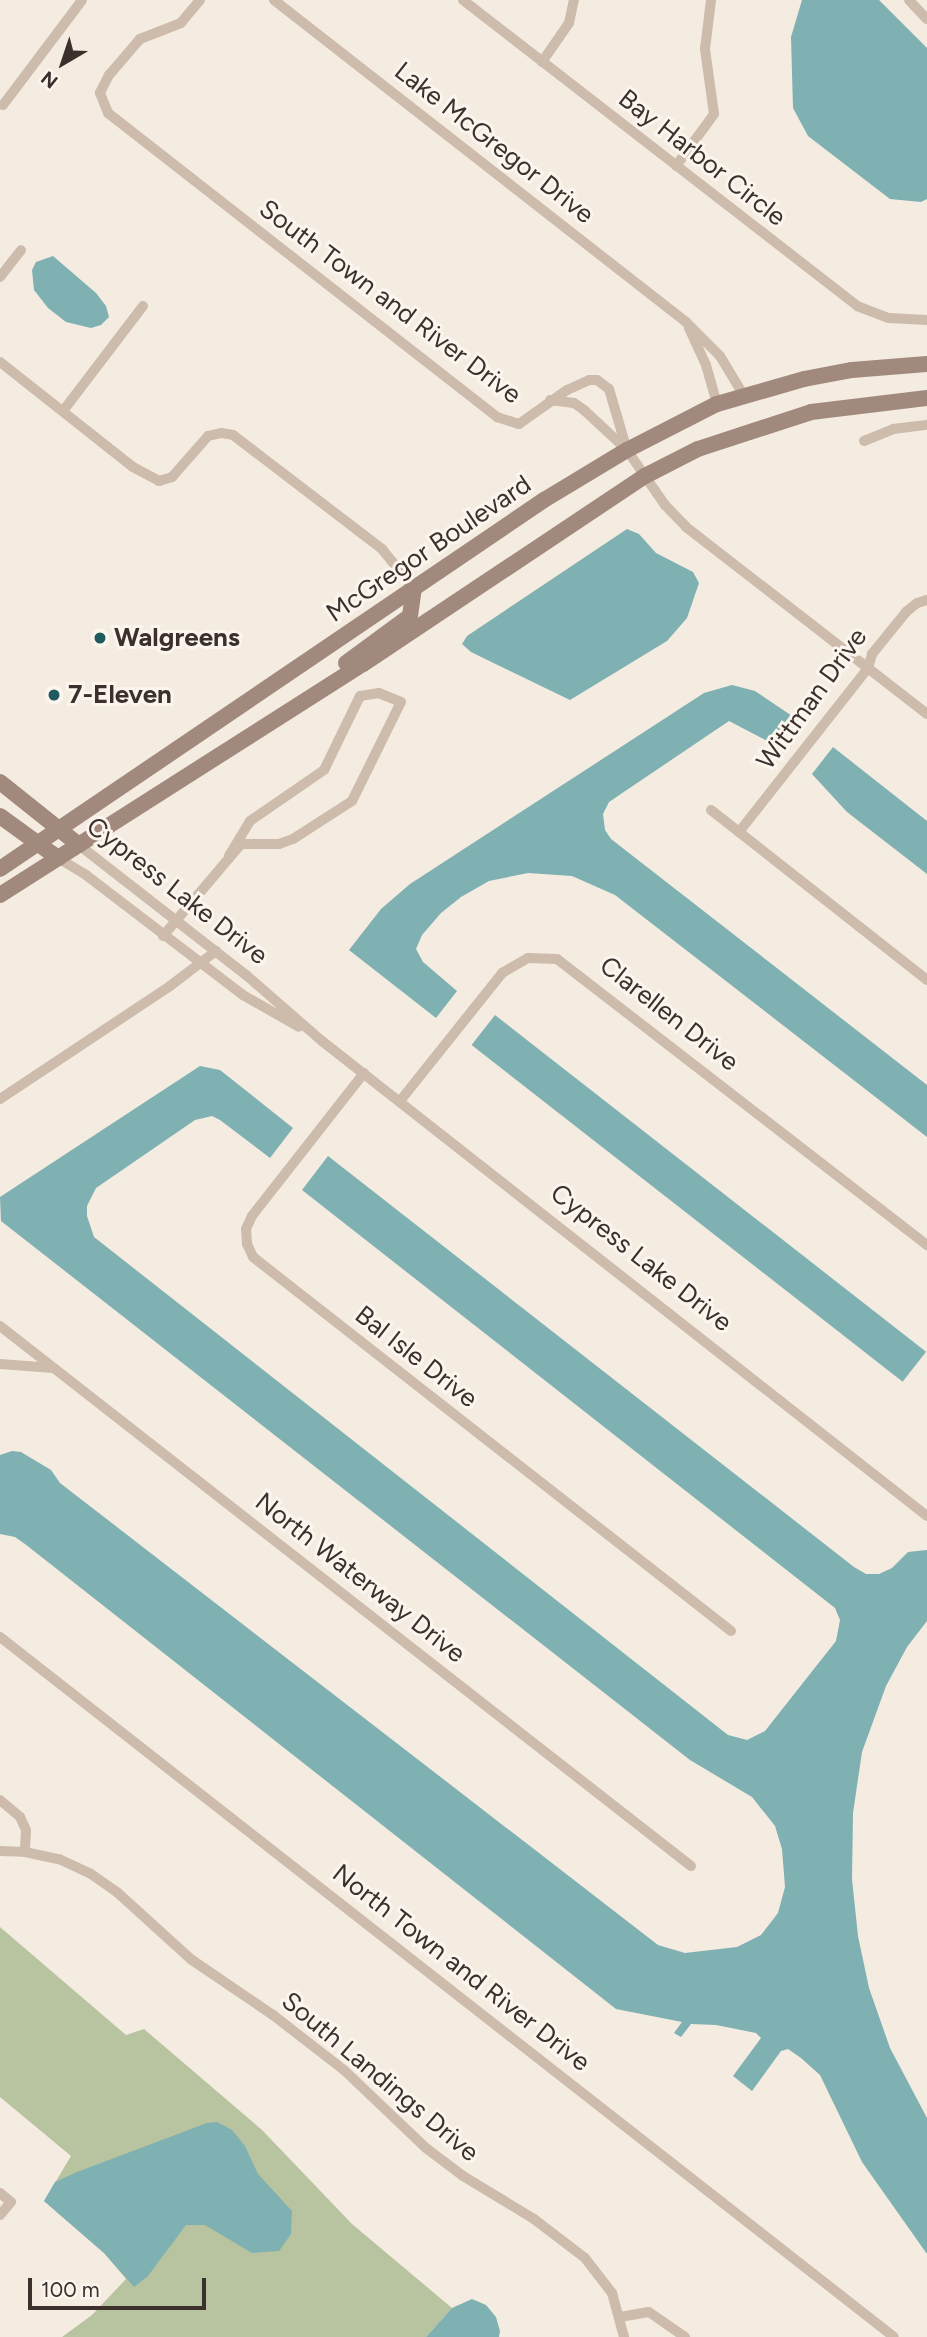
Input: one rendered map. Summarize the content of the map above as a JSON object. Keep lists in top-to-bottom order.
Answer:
{
  "streets": {
    "main road": ["McGregor Boulevard", "Cypress Lake Drive"],
    "street": [
      "Lake McGregor Drive",
      "Bay Harbor Circle",
      "South Town and River Drive",
      "Wittman Drive",
      "Clarellen Drive",
      "Bal Isle Drive",
      "North Waterway Drive",
      "North Town and River Drive",
      "South Landings Drive"
    ]
  },
  "crossings": [
    ["Lake McGregor Drive", "McGregor Boulevard"],
    ["South Town and River Drive", "McGregor Boulevard"],
    ["South Town and River Drive", "Wittman Drive"],
    ["McGregor Boulevard", "Cypress Lake Drive"],
    ["Cypress Lake Drive", "Clarellen Drive"],
    ["Cypress Lake Drive", "Bal Isle Drive"]
  ],
  "places": ["Walgreens", "7-Eleven"],
  "scale_bar": "100 m",
  "north": "bottom left"
}
